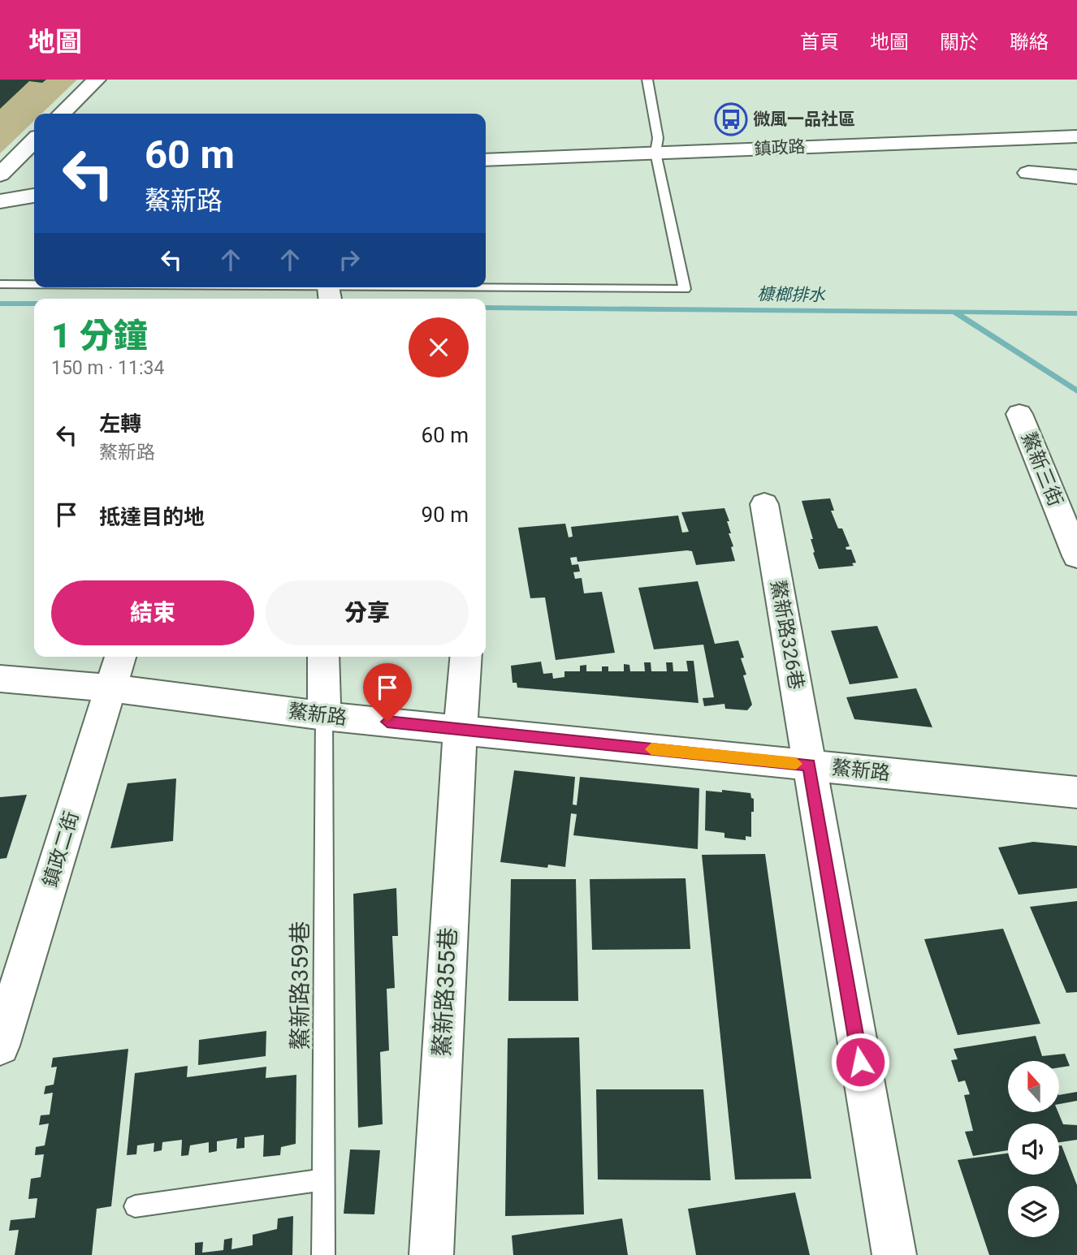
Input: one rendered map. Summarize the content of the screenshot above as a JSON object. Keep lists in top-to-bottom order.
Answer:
{
  "streets": {
    "street": [
      "鎮政路",
      "鰲新三街",
      "鰲新路326巷",
      "鰲新路",
      "鎮政二街",
      "鰲新路355巷"
    ],
    "lane": ["鰲新路359巷"]
  },
  "crossings": [
    ["鰲新路326巷", "鰲新路"],
    ["鰲新路", "鎮政二街"],
    ["鰲新路", "鰲新路359巷"],
    ["鰲新路", "鰲新路355巷"]
  ],
  "water": ["槺榔排水"],
  "places": {
    "bus stop": ["微風一品社區"]
  },
  "north": "top",
  "page": {
    "header": "地圖",
    "nav": [
      "首頁",
      "地圖",
      "關於",
      "聯絡"
    ],
    "turn": ["60 m", "鰲新路"],
    "heading": ["1 分鐘", "150 m · 11:34"],
    "list": [
      {
        "name": "左轉",
        "note": "鰲新路",
        "value": "60 m"
      },
      {
        "name": "抵達目的地",
        "value": "90 m"
      }
    ],
    "buttons": ["結束", "分享"]
  }
}
